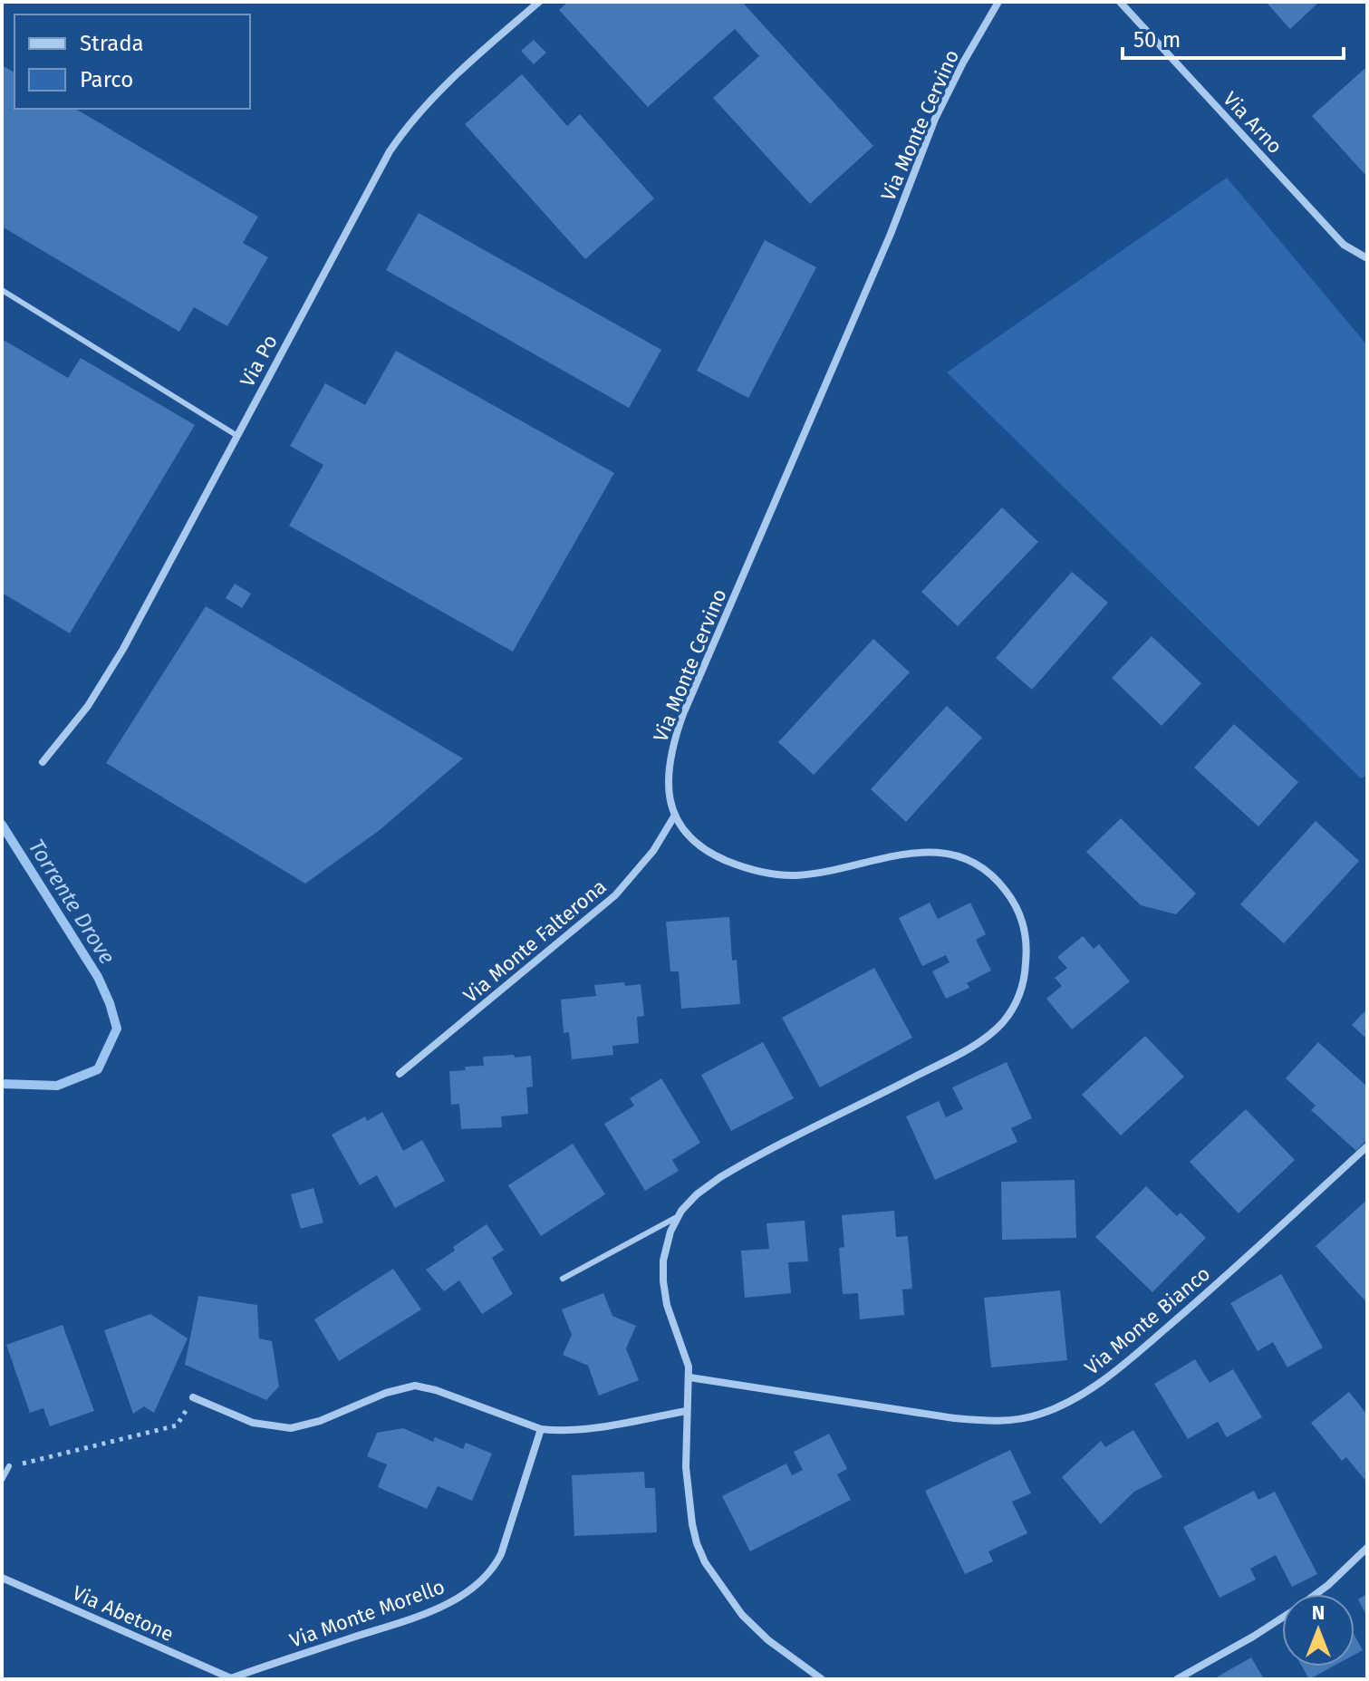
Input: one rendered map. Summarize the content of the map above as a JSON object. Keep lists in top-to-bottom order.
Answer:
{
  "streets": {
    "street": [
      "Via Arno",
      "Via Monte Cervino",
      "Via Po",
      "Via Monte Falterona",
      "Via Monte Bianco",
      "Via Abetone",
      "Via Monte Morello"
    ]
  },
  "crossings": [
    ["Via Monte Cervino", "Via Monte Falterona"],
    ["Via Abetone", "Via Monte Morello"]
  ],
  "water": ["Torrente Drove"],
  "legend": ["Strada", "Parco"],
  "scale_bar": "50 m",
  "north": "top"
}
